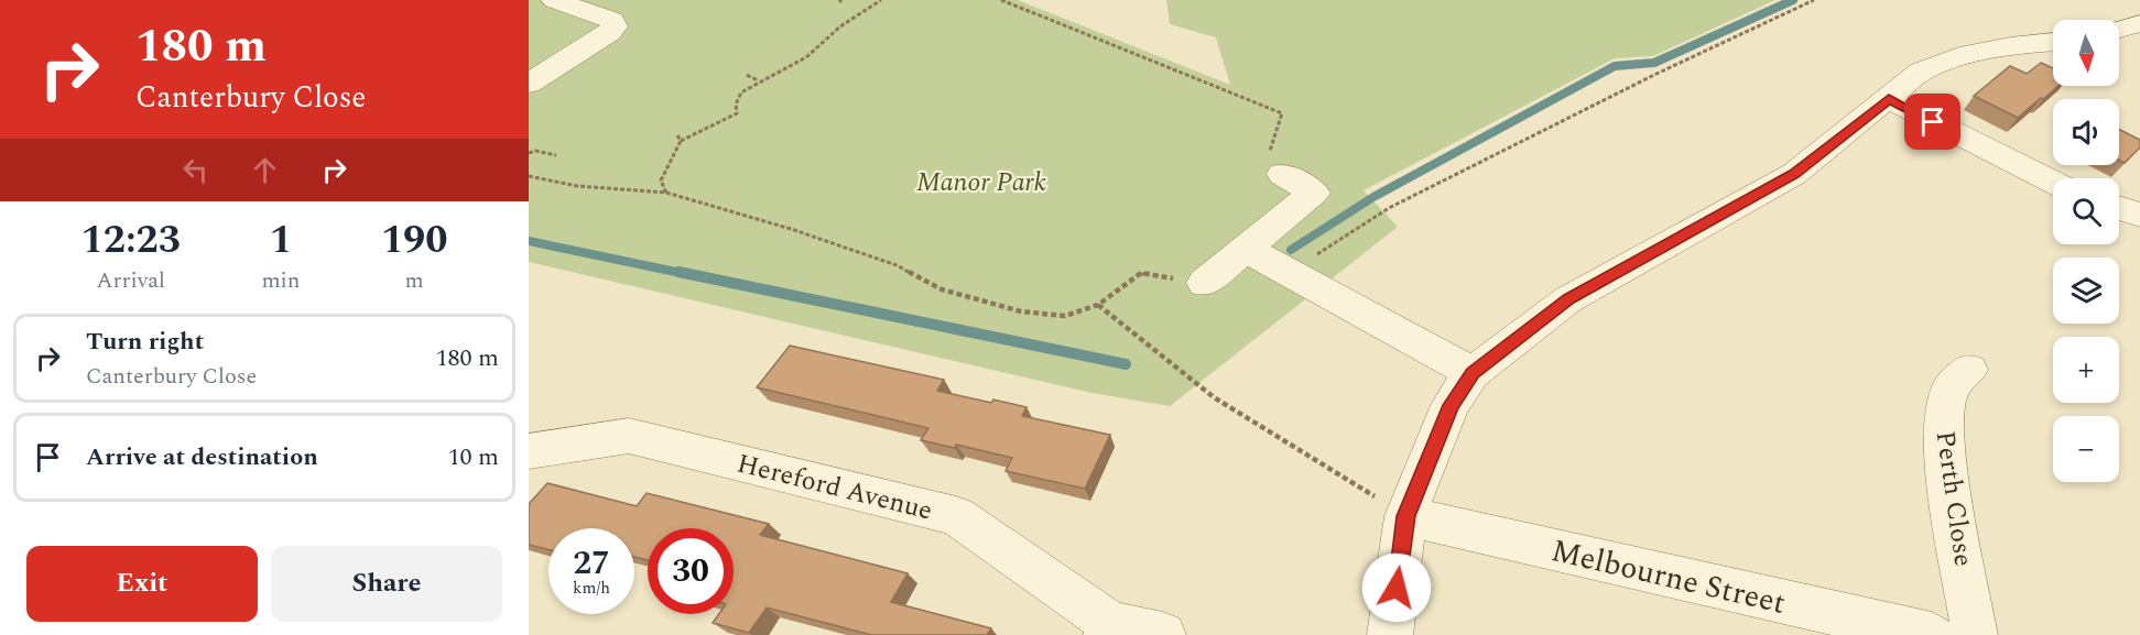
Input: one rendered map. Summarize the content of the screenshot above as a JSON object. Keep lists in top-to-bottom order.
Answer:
{
  "streets": {
    "street": ["Hereford Avenue", "Perth Close", "Melbourne Street"]
  },
  "parks": ["Manor Park"],
  "north": "bottom",
  "page": {
    "turn": ["180 m", "Canterbury Close"],
    "map_buttons": ["+", "−"],
    "eta": [
      "12:23",
      "Arrival",
      "1",
      "min",
      "190",
      "m"
    ],
    "list": [
      {
        "name": "Turn right",
        "note": "Canterbury Close",
        "value": "180 m"
      },
      {
        "name": "Arrive at destination",
        "value": "10 m"
      }
    ],
    "speed": "27 km/h",
    "limit": "30",
    "buttons": ["Exit", "Share"]
  }
}
